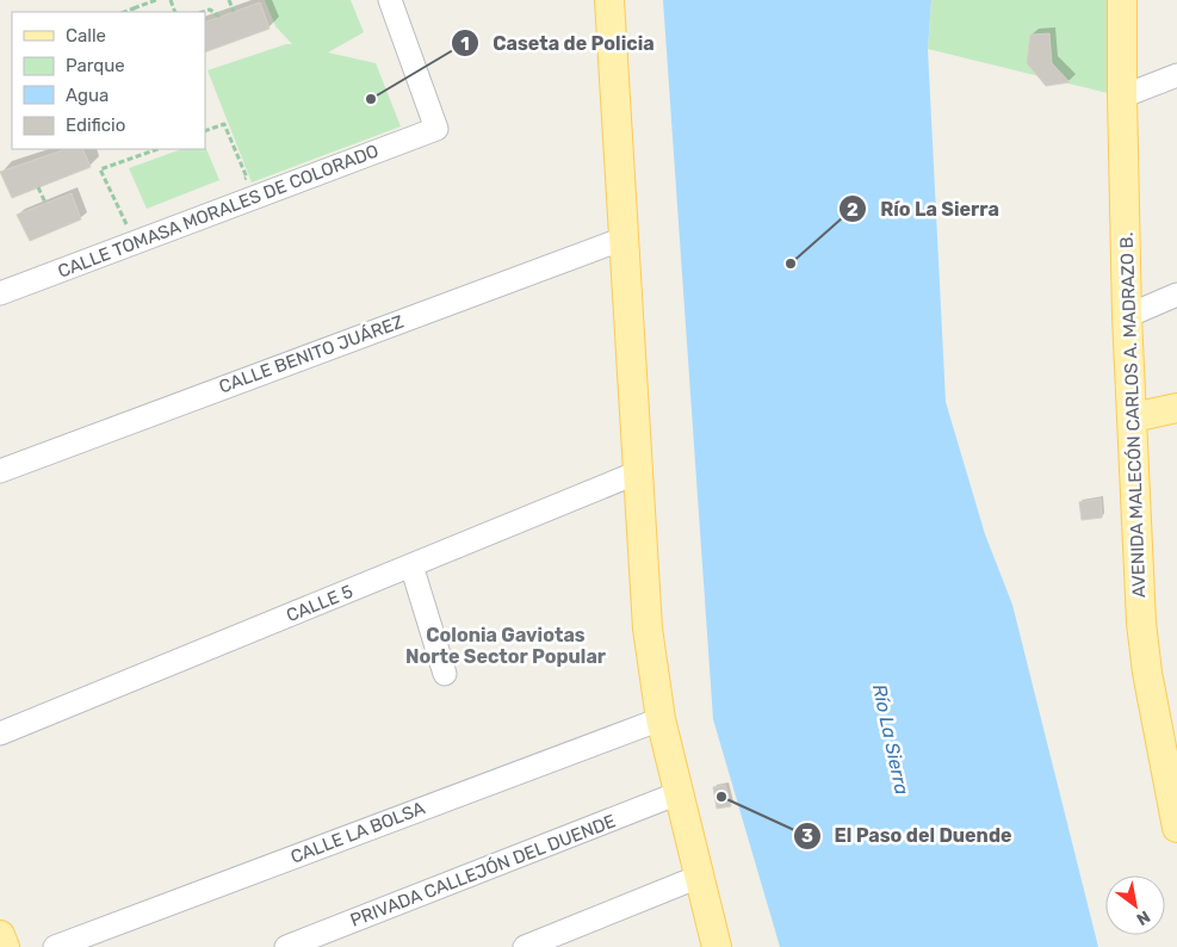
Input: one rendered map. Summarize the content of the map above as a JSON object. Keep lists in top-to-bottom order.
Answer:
{
  "streets": {
    "main road": ["AVENIDA MALECÓN CARLOS A. MADRAZO B."],
    "street": [
      "CALLE TOMASA MORALES DE COLORADO",
      "CALLE BENITO JUÁREZ",
      "CALLE 5",
      "CALLE LA BOLSA",
      "PRIVADA CALLEJÓN DEL DUENDE"
    ]
  },
  "districts": ["Colonia Gaviotas Norte Sector Popular"],
  "water": ["Río La Sierra"],
  "places": ["Caseta de Policia", "Río La Sierra", "El Paso del Duende"],
  "legend": [
    "Calle",
    "Parque",
    "Agua",
    "Edificio"
  ],
  "north": "bottom right"
}
